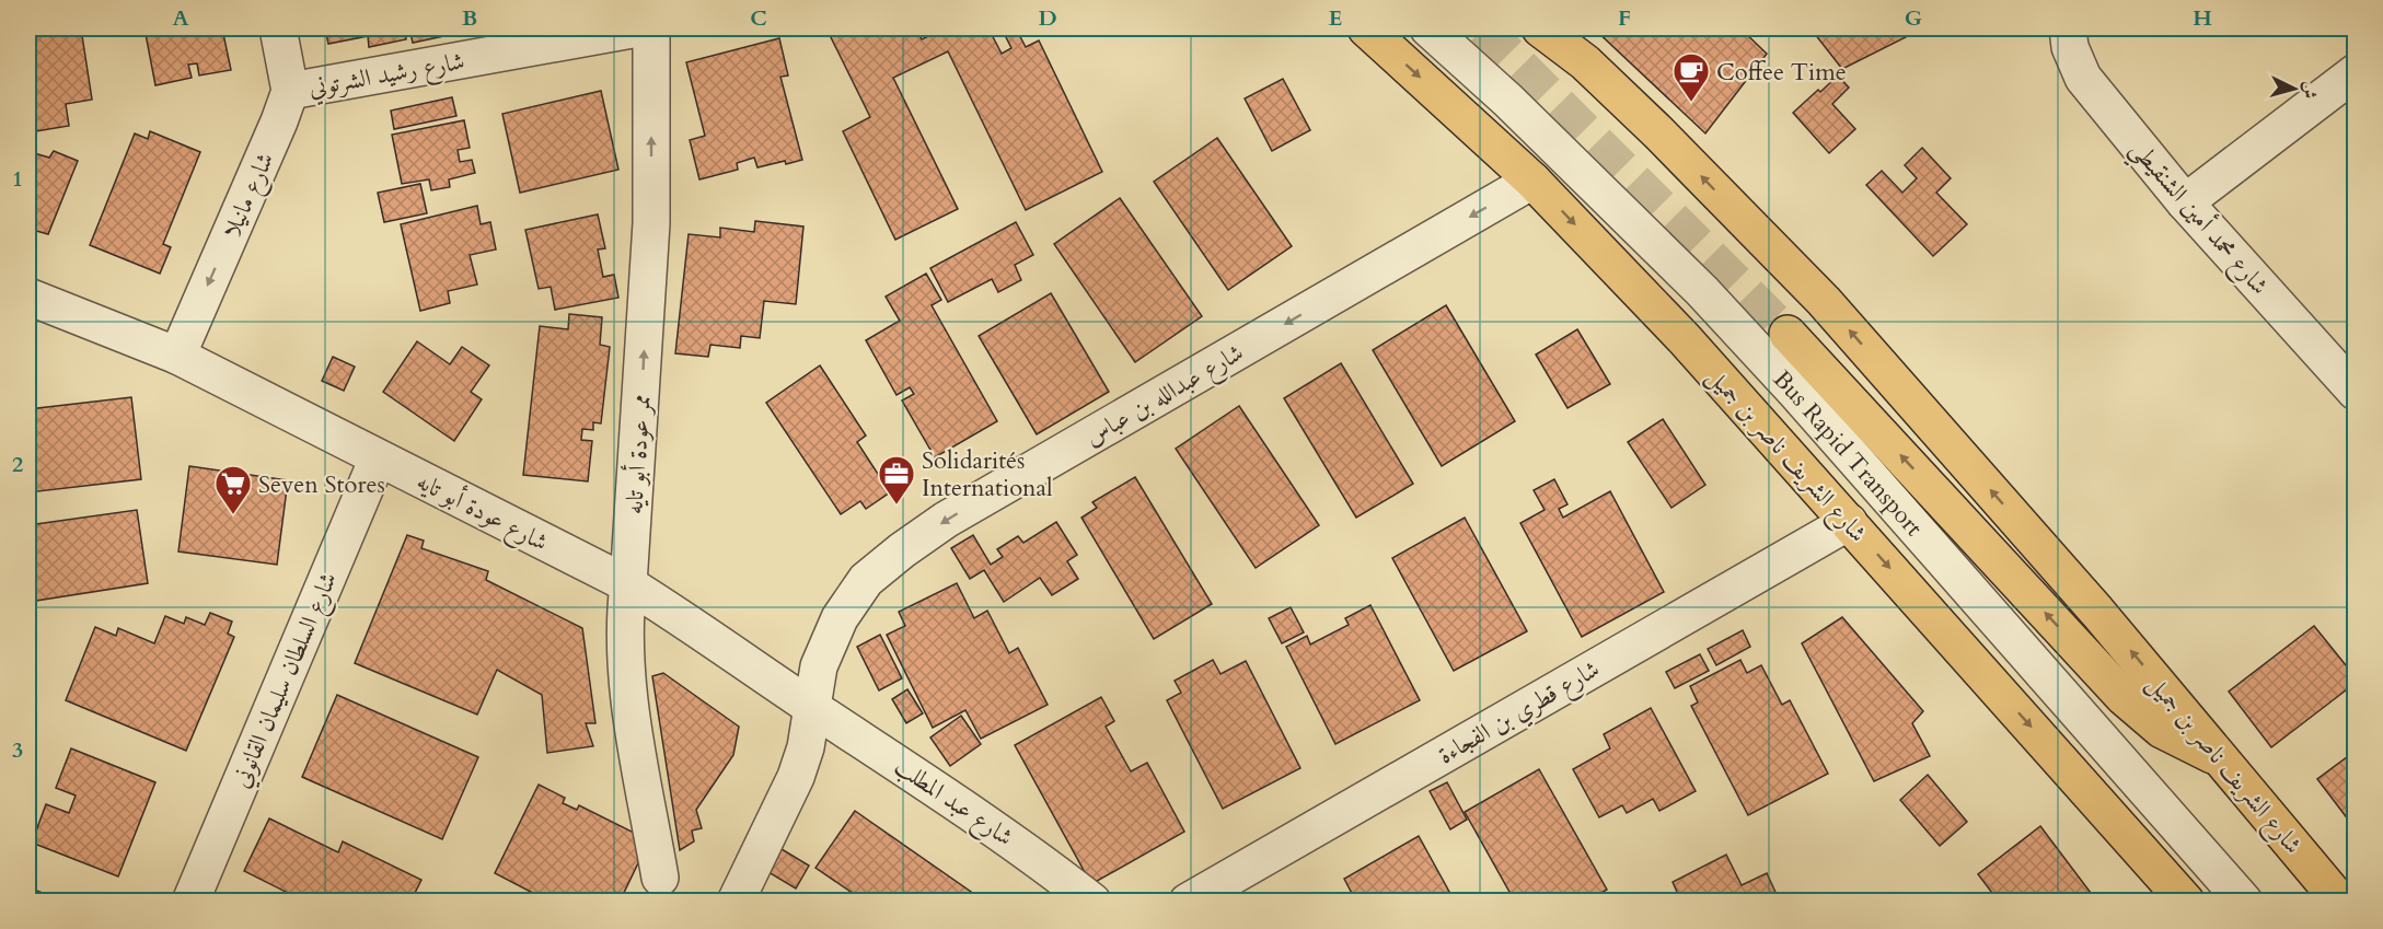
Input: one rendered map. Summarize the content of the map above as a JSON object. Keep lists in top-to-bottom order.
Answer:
{
  "streets": {
    "main road": ["شارع الشريف ناصر بن جميل"],
    "street": [
      "شارع رشيد الشرتوني",
      "شارع مانيلا",
      "شارع محمد أمين الشنقيطي",
      "شارع عبدالله بن عباس",
      "Bus Rapid Transport",
      "ممر عودة أبو تايه",
      "شارع عودة أبو تايه",
      "شارع السلطان سليمان القانوني",
      "شارع قطري بن الفجاءة",
      "شارع عبد المطلب"
    ]
  },
  "crossings": [
    ["شارع رشيد الشرتوني", "شارع مانيلا"],
    ["شارع مانيلا", "شارع عودة أبو تايه"],
    ["شارع عبدالله بن عباس", "شارع الشريف ناصر بن جميل"],
    ["شارع عبدالله بن عباس", "شارع عودة أبو تايه"],
    ["شارع عبدالله بن عباس", "شارع عبد المطلب"],
    ["ممر عودة أبو تايه", "شارع عودة أبو تايه"],
    ["شارع الشريف ناصر بن جميل", "شارع قطري بن الفجاءة"],
    ["شارع عودة أبو تايه", "شارع السلطان سليمان القانوني"],
    ["شارع عودة أبو تايه", "شارع عبد المطلب"]
  ],
  "one_way": ["شارع مانيلا", "شارع عبدالله بن عباس", "ممر عودة أبو تايه"],
  "places": {
    "cafe": ["Coffee Time"],
    "office": ["Solidarités International"],
    "supermarket": ["Seven Stores"]
  },
  "north": "right",
  "grid": {
    "columns": [
      "A",
      "B",
      "C",
      "D",
      "E",
      "F",
      "G",
      "H"
    ],
    "rows": ["1", "2", "3"]
  }
}
